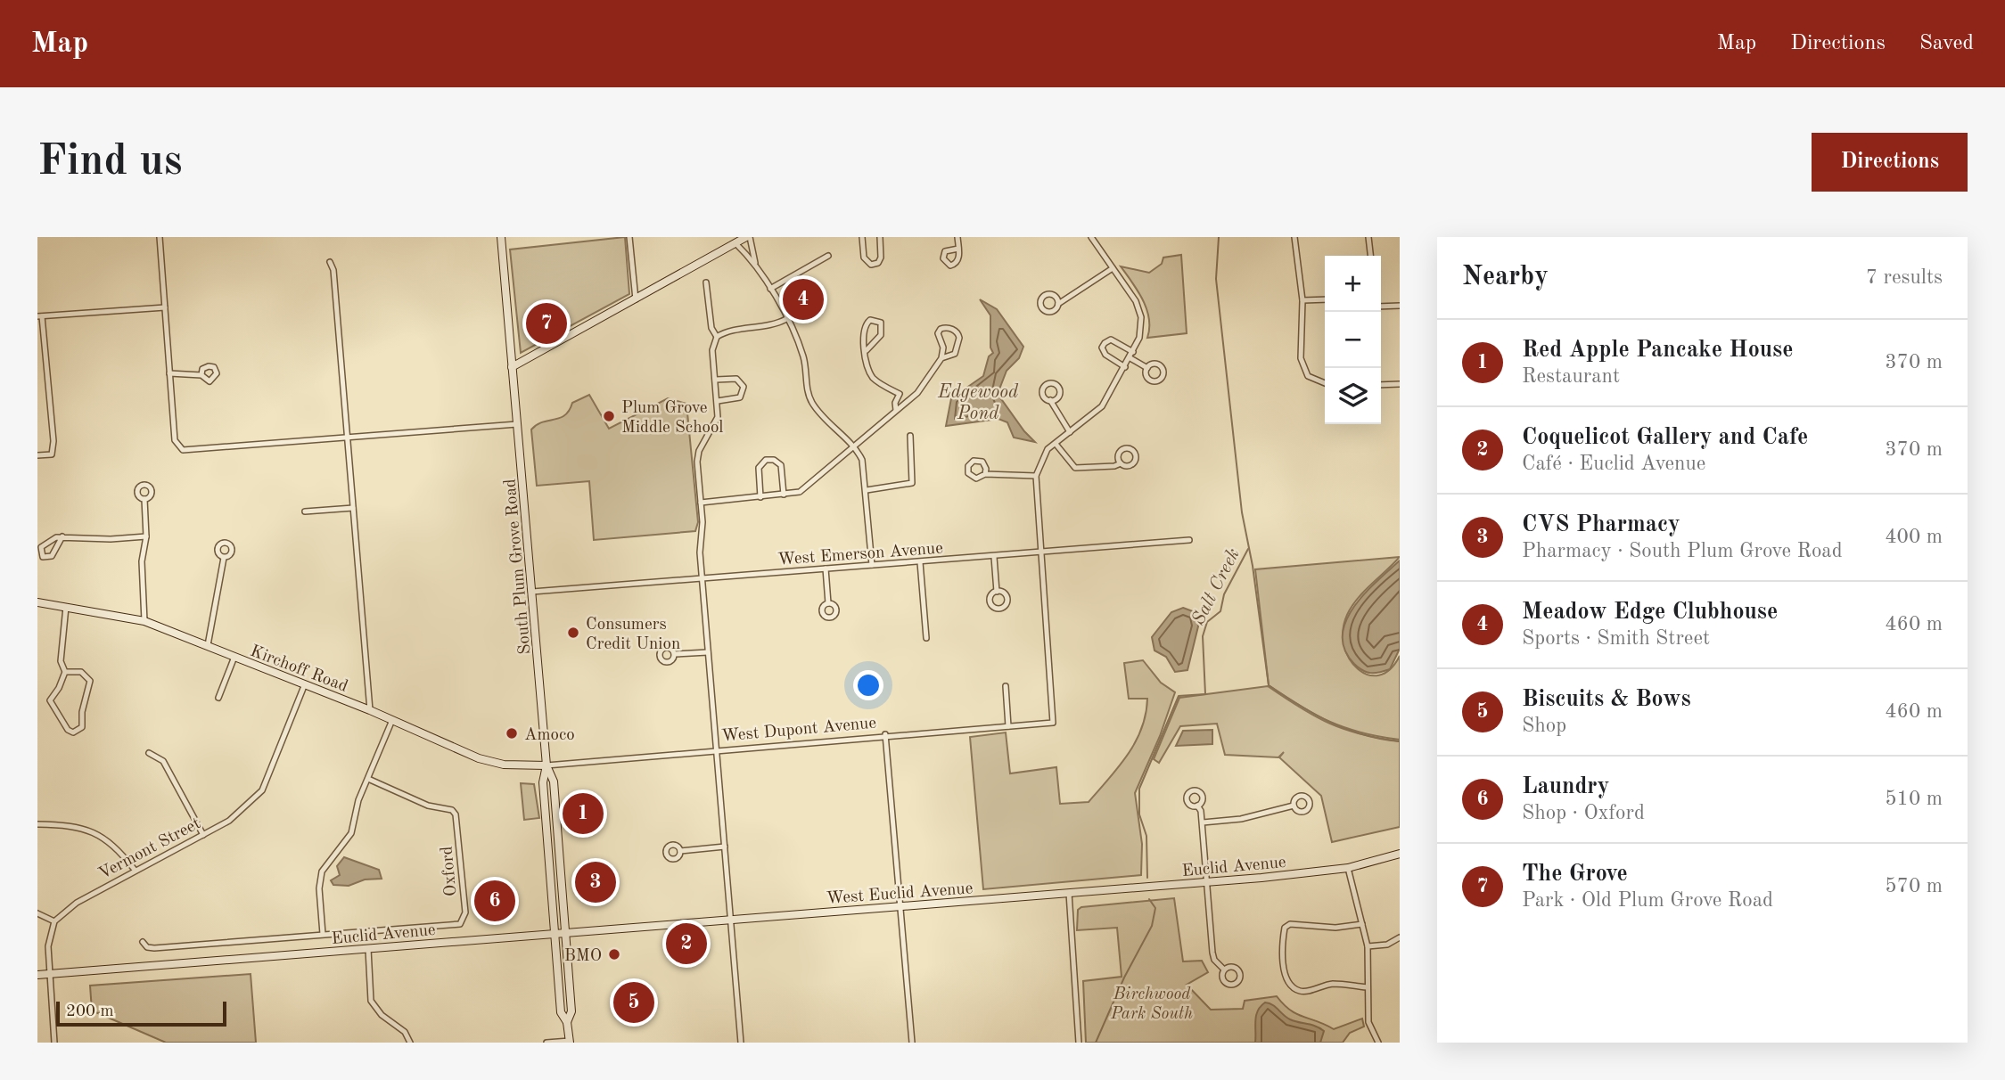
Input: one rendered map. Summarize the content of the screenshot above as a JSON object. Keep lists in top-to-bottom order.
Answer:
{
  "streets": {
    "main road": [
      "South Plum Grove Road",
      "Kirchoff Road",
      "Euclid Avenue",
      "West Euclid Avenue"
    ],
    "street": [
      "West Emerson Avenue",
      "West Dupont Avenue",
      "Vermont Street",
      "Oxford"
    ]
  },
  "crossings": [
    ["West Emerson Avenue", "South Plum Grove Road"],
    ["West Emerson Avenue", "West Dupont Avenue"],
    ["South Plum Grove Road", "Kirchoff Road"],
    ["South Plum Grove Road", "West Dupont Avenue"],
    ["South Plum Grove Road", "Euclid Avenue"],
    ["Kirchoff Road", "West Dupont Avenue"],
    ["Kirchoff Road", "Vermont Street"],
    ["Euclid Avenue", "West Euclid Avenue"]
  ],
  "water": ["Edgewood Pond", "Salt Creek"],
  "parks": ["Birchwood Park South"],
  "places": [
    "Plum Grove Middle School",
    "Consumers Credit Union",
    "Amoco",
    "BMO"
  ],
  "scale_bar": "200 m",
  "page": {
    "header": "Map",
    "nav": ["Map", "Directions", "Saved"],
    "buttons": "Directions",
    "title": "Find us",
    "heading": ["Nearby", "7 results"],
    "map_buttons": ["+", "−"],
    "pins": [
      "4",
      "7",
      "1",
      "3",
      "6",
      "2",
      "5"
    ],
    "list": [
      {
        "mark": "1",
        "name": "Red Apple Pancake House",
        "note": "Restaurant",
        "value": "370 m"
      },
      {
        "mark": "2",
        "name": "Coquelicot Gallery and Cafe",
        "note": "Café · Euclid Avenue",
        "value": "370 m"
      },
      {
        "mark": "3",
        "name": "CVS Pharmacy",
        "note": "Pharmacy · South Plum Grove Road",
        "value": "400 m"
      },
      {
        "mark": "4",
        "name": "Meadow Edge Clubhouse",
        "note": "Sports · Smith Street",
        "value": "460 m"
      },
      {
        "mark": "5",
        "name": "Biscuits & Bows",
        "note": "Shop",
        "value": "460 m"
      },
      {
        "mark": "6",
        "name": "Laundry",
        "note": "Shop · Oxford",
        "value": "510 m"
      },
      {
        "mark": "7",
        "name": "The Grove",
        "note": "Park · Old Plum Grove Road",
        "value": "570 m"
      }
    ],
    "scale": "200 m"
  }
}
